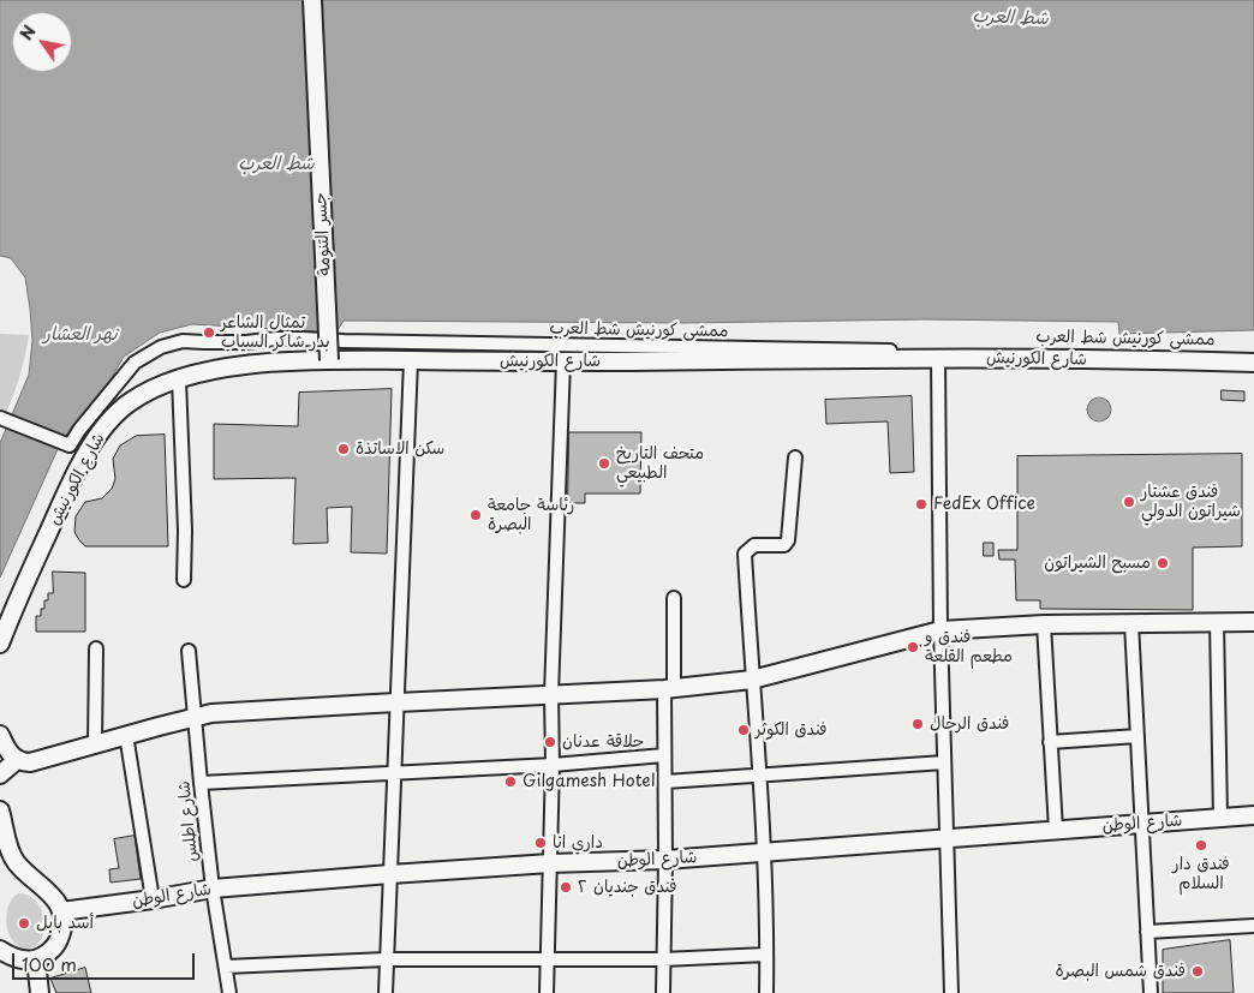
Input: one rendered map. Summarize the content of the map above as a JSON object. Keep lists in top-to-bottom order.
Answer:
{
  "streets": {
    "main road": ["جسر التنومة", "شارع الكورنيش", "شارع الوطن"],
    "street": ["ممشى كورنيش شط العرب", "شارع اطلس"]
  },
  "crossings": [
    ["جسر التنومة", "شارع الكورنيش"],
    ["شارع اطلس", "شارع الوطن"]
  ],
  "water": ["شط العرب", "نهر العشار"],
  "places": [
    "تمثال الشاعر بدر شاكر السياب",
    "سكن الاساتذة",
    "متحف التاريخ الطبيعي",
    "فندق عشتار شيراتون الدولي",
    "FedEx Office",
    "رئاسة جامعة البصرة",
    "مسبح الشيراتون",
    "فندق و مطعم القلعة",
    "فندق الرحال",
    "فندق الكوثر",
    "حلاقة عدنان",
    "Gilgamesh Hotel",
    "داري انا",
    "فندق دار السلام",
    "فندق جنديان ٢",
    "أسد بابل",
    "فندق شمس البصرة"
  ],
  "scale_bar": "100 m",
  "north": "top left"
}
